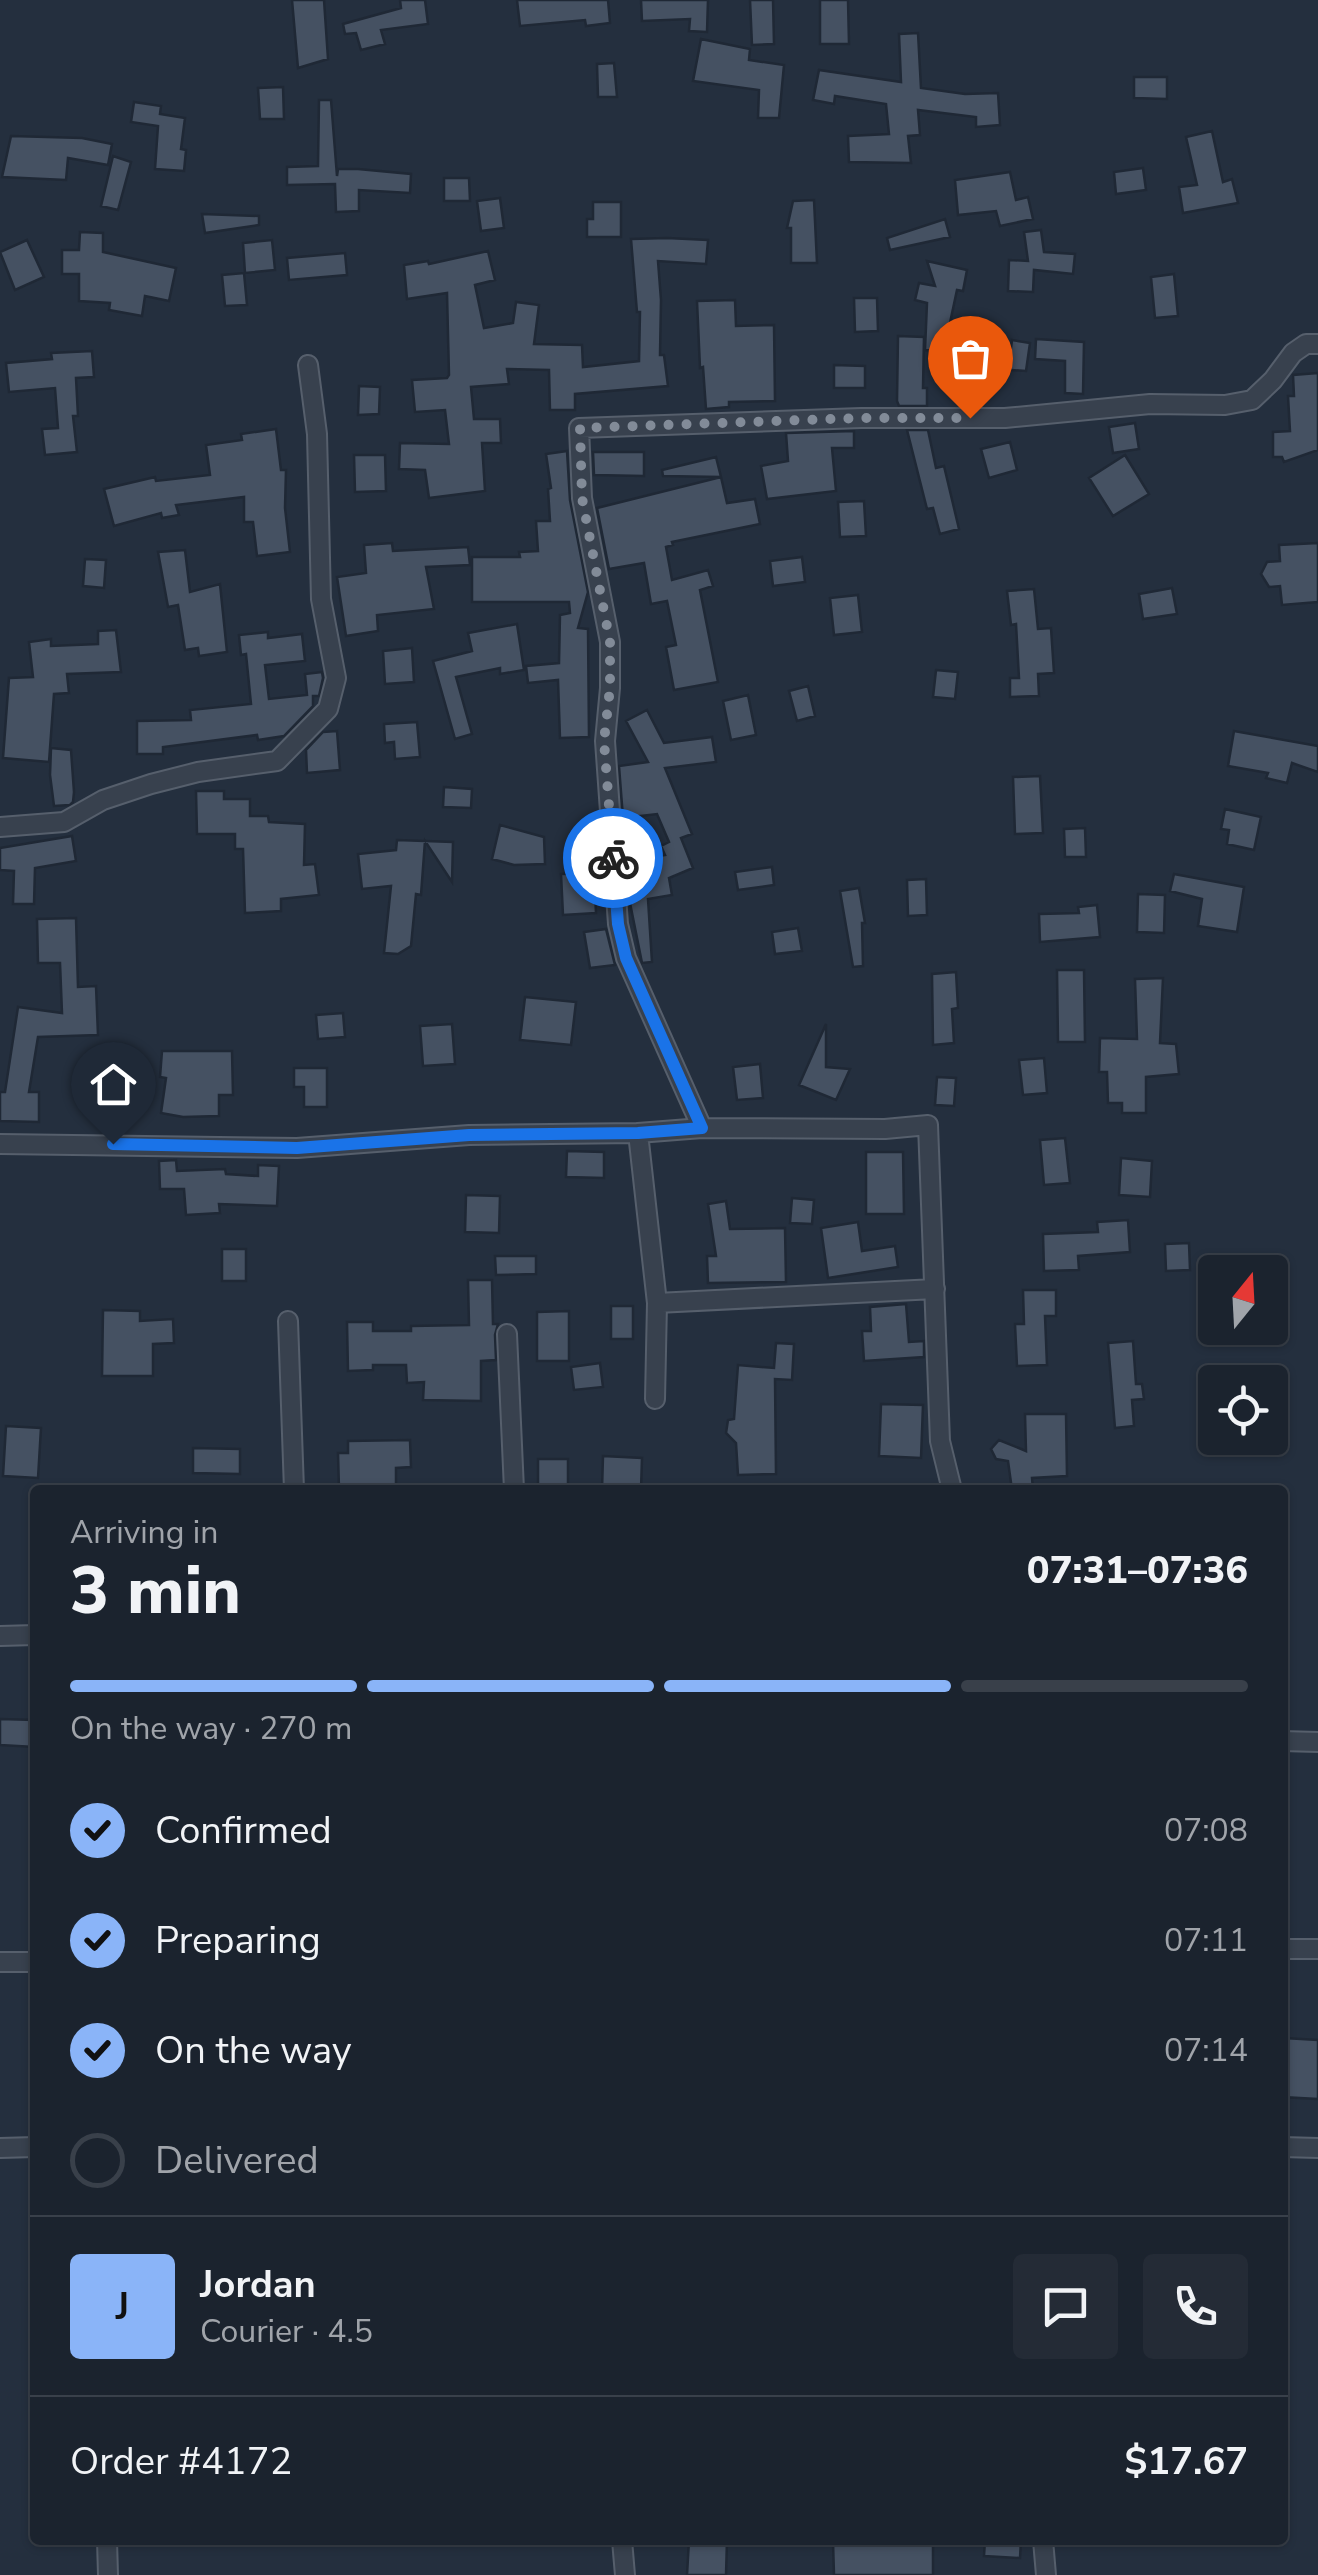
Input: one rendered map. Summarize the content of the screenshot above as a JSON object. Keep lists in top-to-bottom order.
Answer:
{
  "north": "top",
  "page": {
    "heading": ["3 min", "Arriving in", "07:31–07:36"],
    "panel": [
      "Jordan",
      "Courier · 4.5",
      "Order #4172",
      "$17.67"
    ],
    "bar": "On the way · 270 m",
    "list": [
      ["Confirmed", "07:08"],
      ["Preparing", "07:11"],
      ["On the way", "07:14"],
      "Delivered"
    ],
    "round": "J"
  }
}
